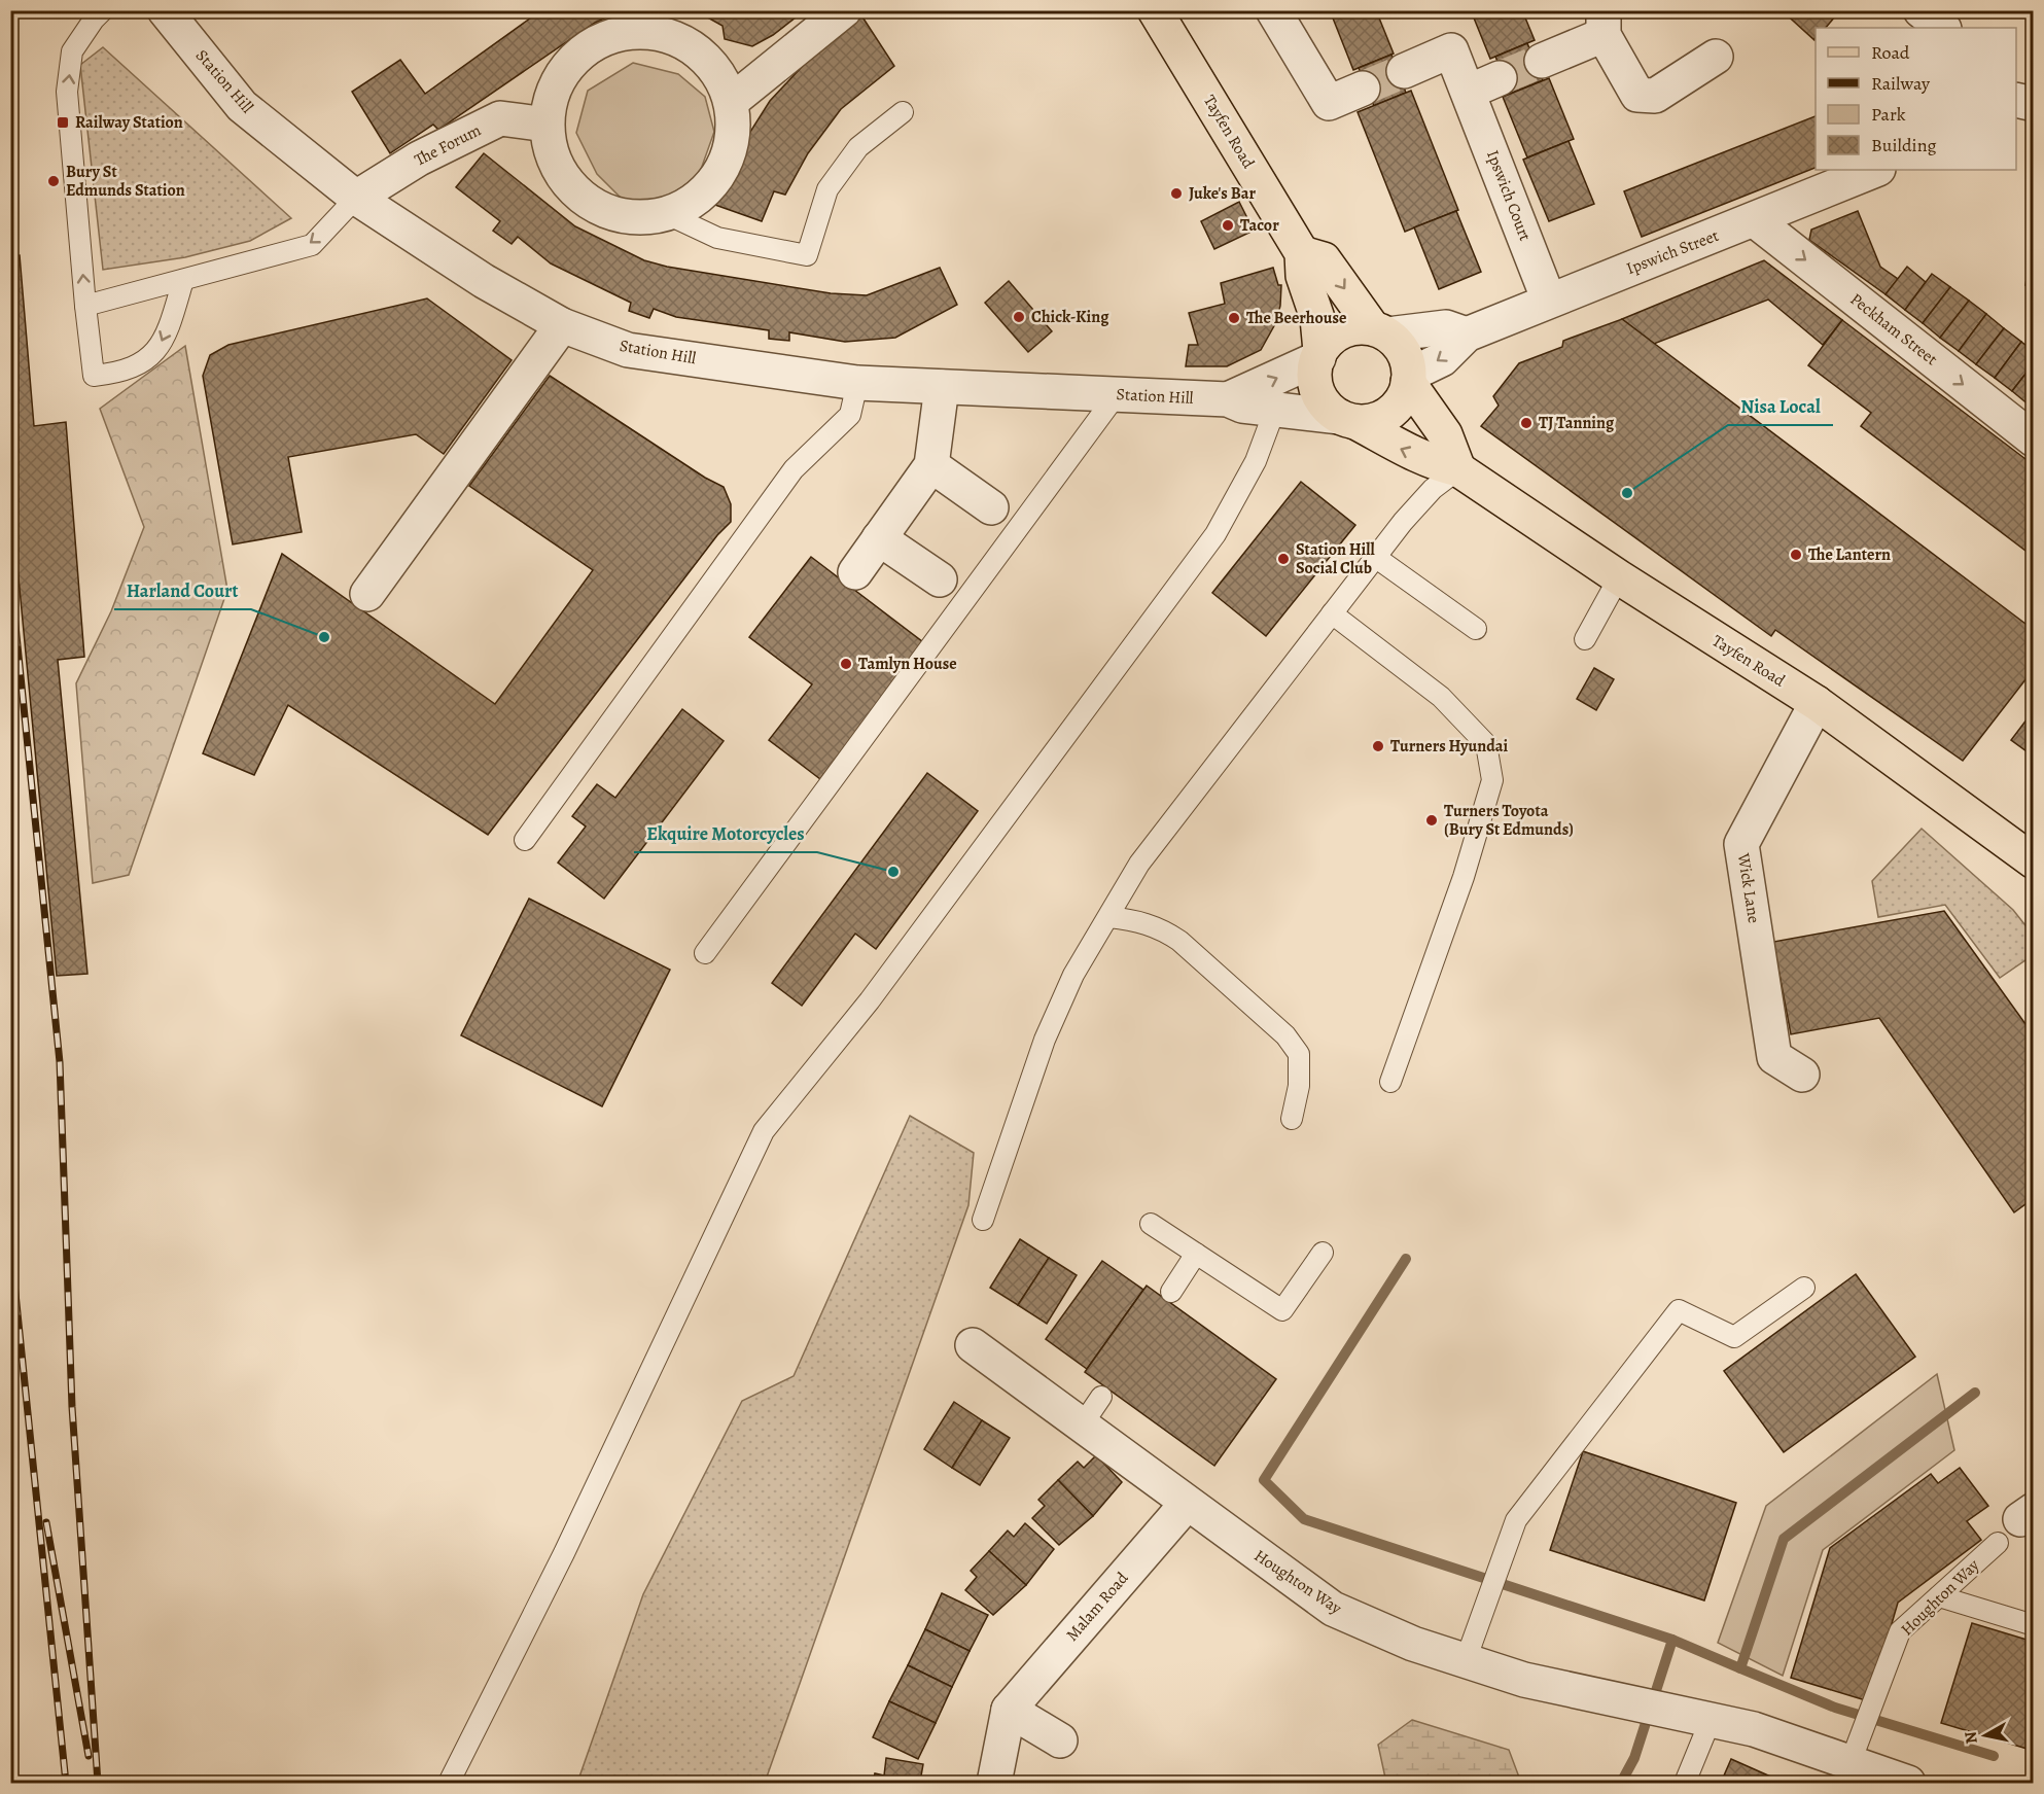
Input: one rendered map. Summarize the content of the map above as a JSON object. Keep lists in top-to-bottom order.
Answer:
{
  "streets": {
    "main road": ["Tayfen Road"],
    "street": [
      "Station Hill",
      "The Forum",
      "Ipswich Court",
      "Ipswich Street",
      "Peckham Street",
      "Wick Lane",
      "Houghton Way",
      "Malam Road"
    ]
  },
  "crossings": [
    ["Station Hill", "Tayfen Road"],
    ["Station Hill", "The Forum"],
    ["Station Hill", "Ipswich Street"],
    ["Tayfen Road", "Ipswich Street"],
    ["Tayfen Road", "Wick Lane"],
    ["Ipswich Court", "Ipswich Street"],
    ["Ipswich Street", "Peckham Street"],
    ["Houghton Way", "Malam Road"]
  ],
  "one_way": ["Peckham Street"],
  "places": {
    "transit": ["Railway Station"],
    "other": [
      "Bury St Edmunds Station",
      "Juke's Bar",
      "Tacor",
      "Chick-King",
      "The Beerhouse",
      "TJ Tanning",
      "Nisa Local",
      "The Lantern",
      "Station Hill Social Club",
      "Harland Court",
      "Tamlyn House",
      "Turners Hyundai",
      "Turners Toyota (Bury St Edmunds)",
      "Ekquire Motorcycles"
    ]
  },
  "legend": [
    "Road",
    "Railway",
    "Park",
    "Building"
  ],
  "north": "left"
}
